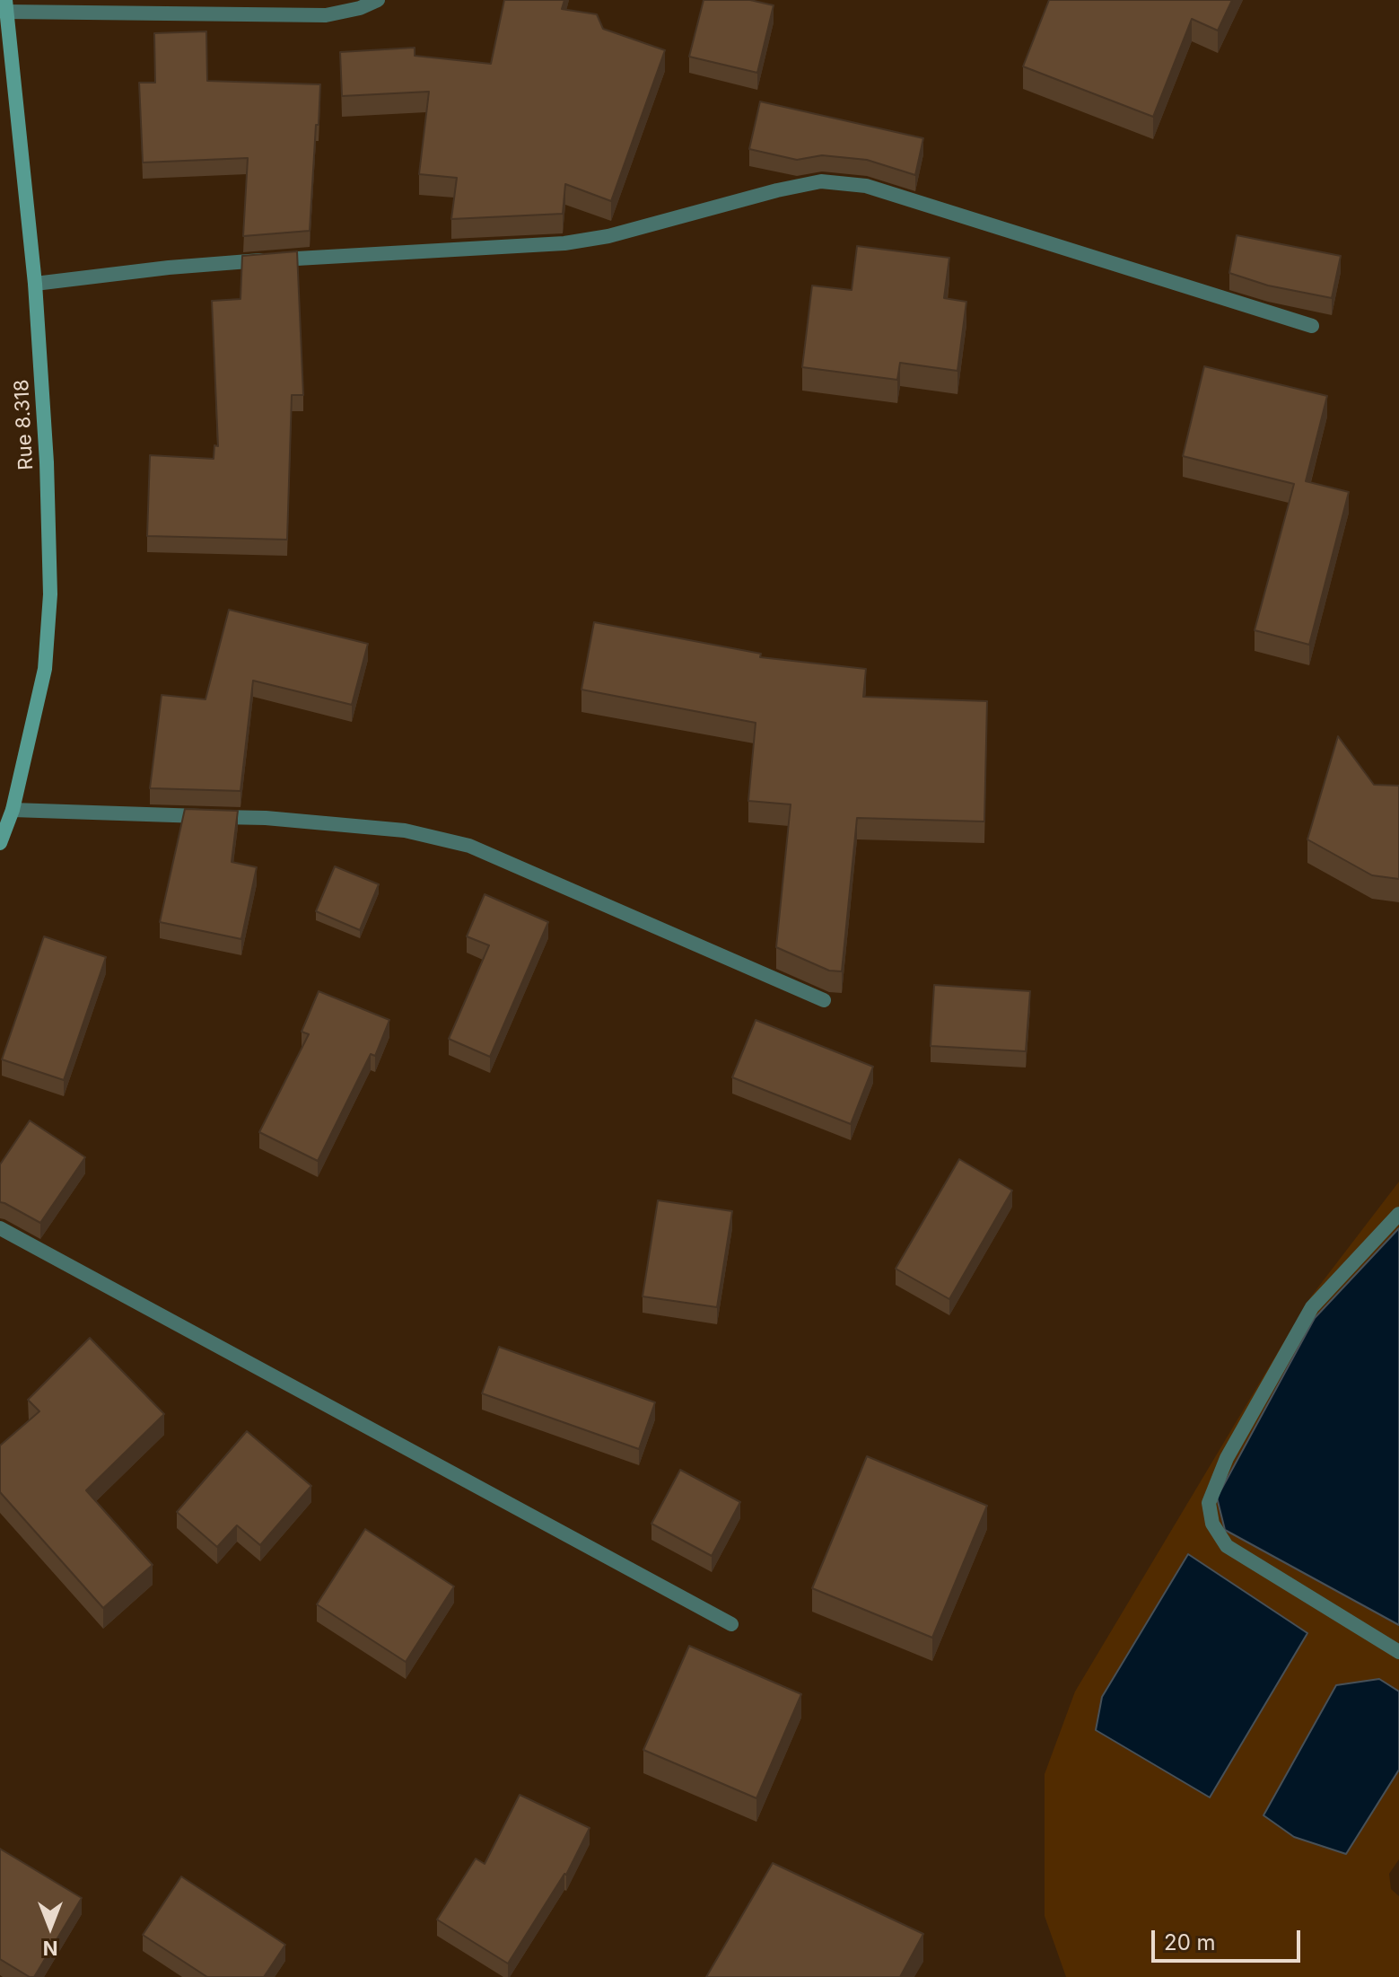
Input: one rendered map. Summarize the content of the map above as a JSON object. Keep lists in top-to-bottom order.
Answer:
{
  "streets": {
    "main road": ["Rue 8.318"]
  },
  "scale_bar": "20 m",
  "north": "bottom"
}
